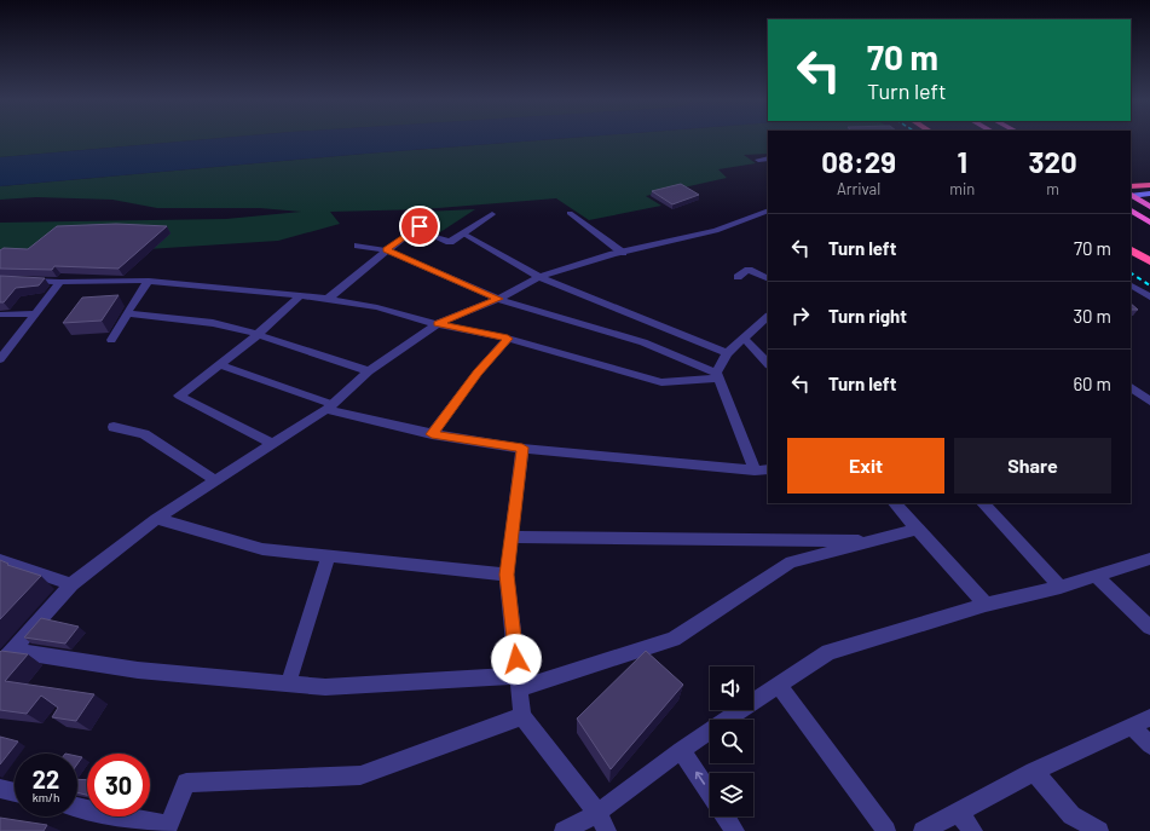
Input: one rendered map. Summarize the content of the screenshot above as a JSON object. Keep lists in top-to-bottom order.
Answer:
{
  "page": {
    "turn": ["70 m", "Turn left"],
    "eta": [
      "08:29",
      "Arrival",
      "1",
      "min",
      "320",
      "m"
    ],
    "list": [
      {
        "name": "Turn left",
        "value": "70 m"
      },
      {
        "name": "Turn right",
        "value": "30 m"
      },
      {
        "name": "Turn left",
        "value": "60 m"
      }
    ],
    "buttons": ["Exit", "Share"],
    "speed": "22 km/h",
    "limit": "30"
  }
}
